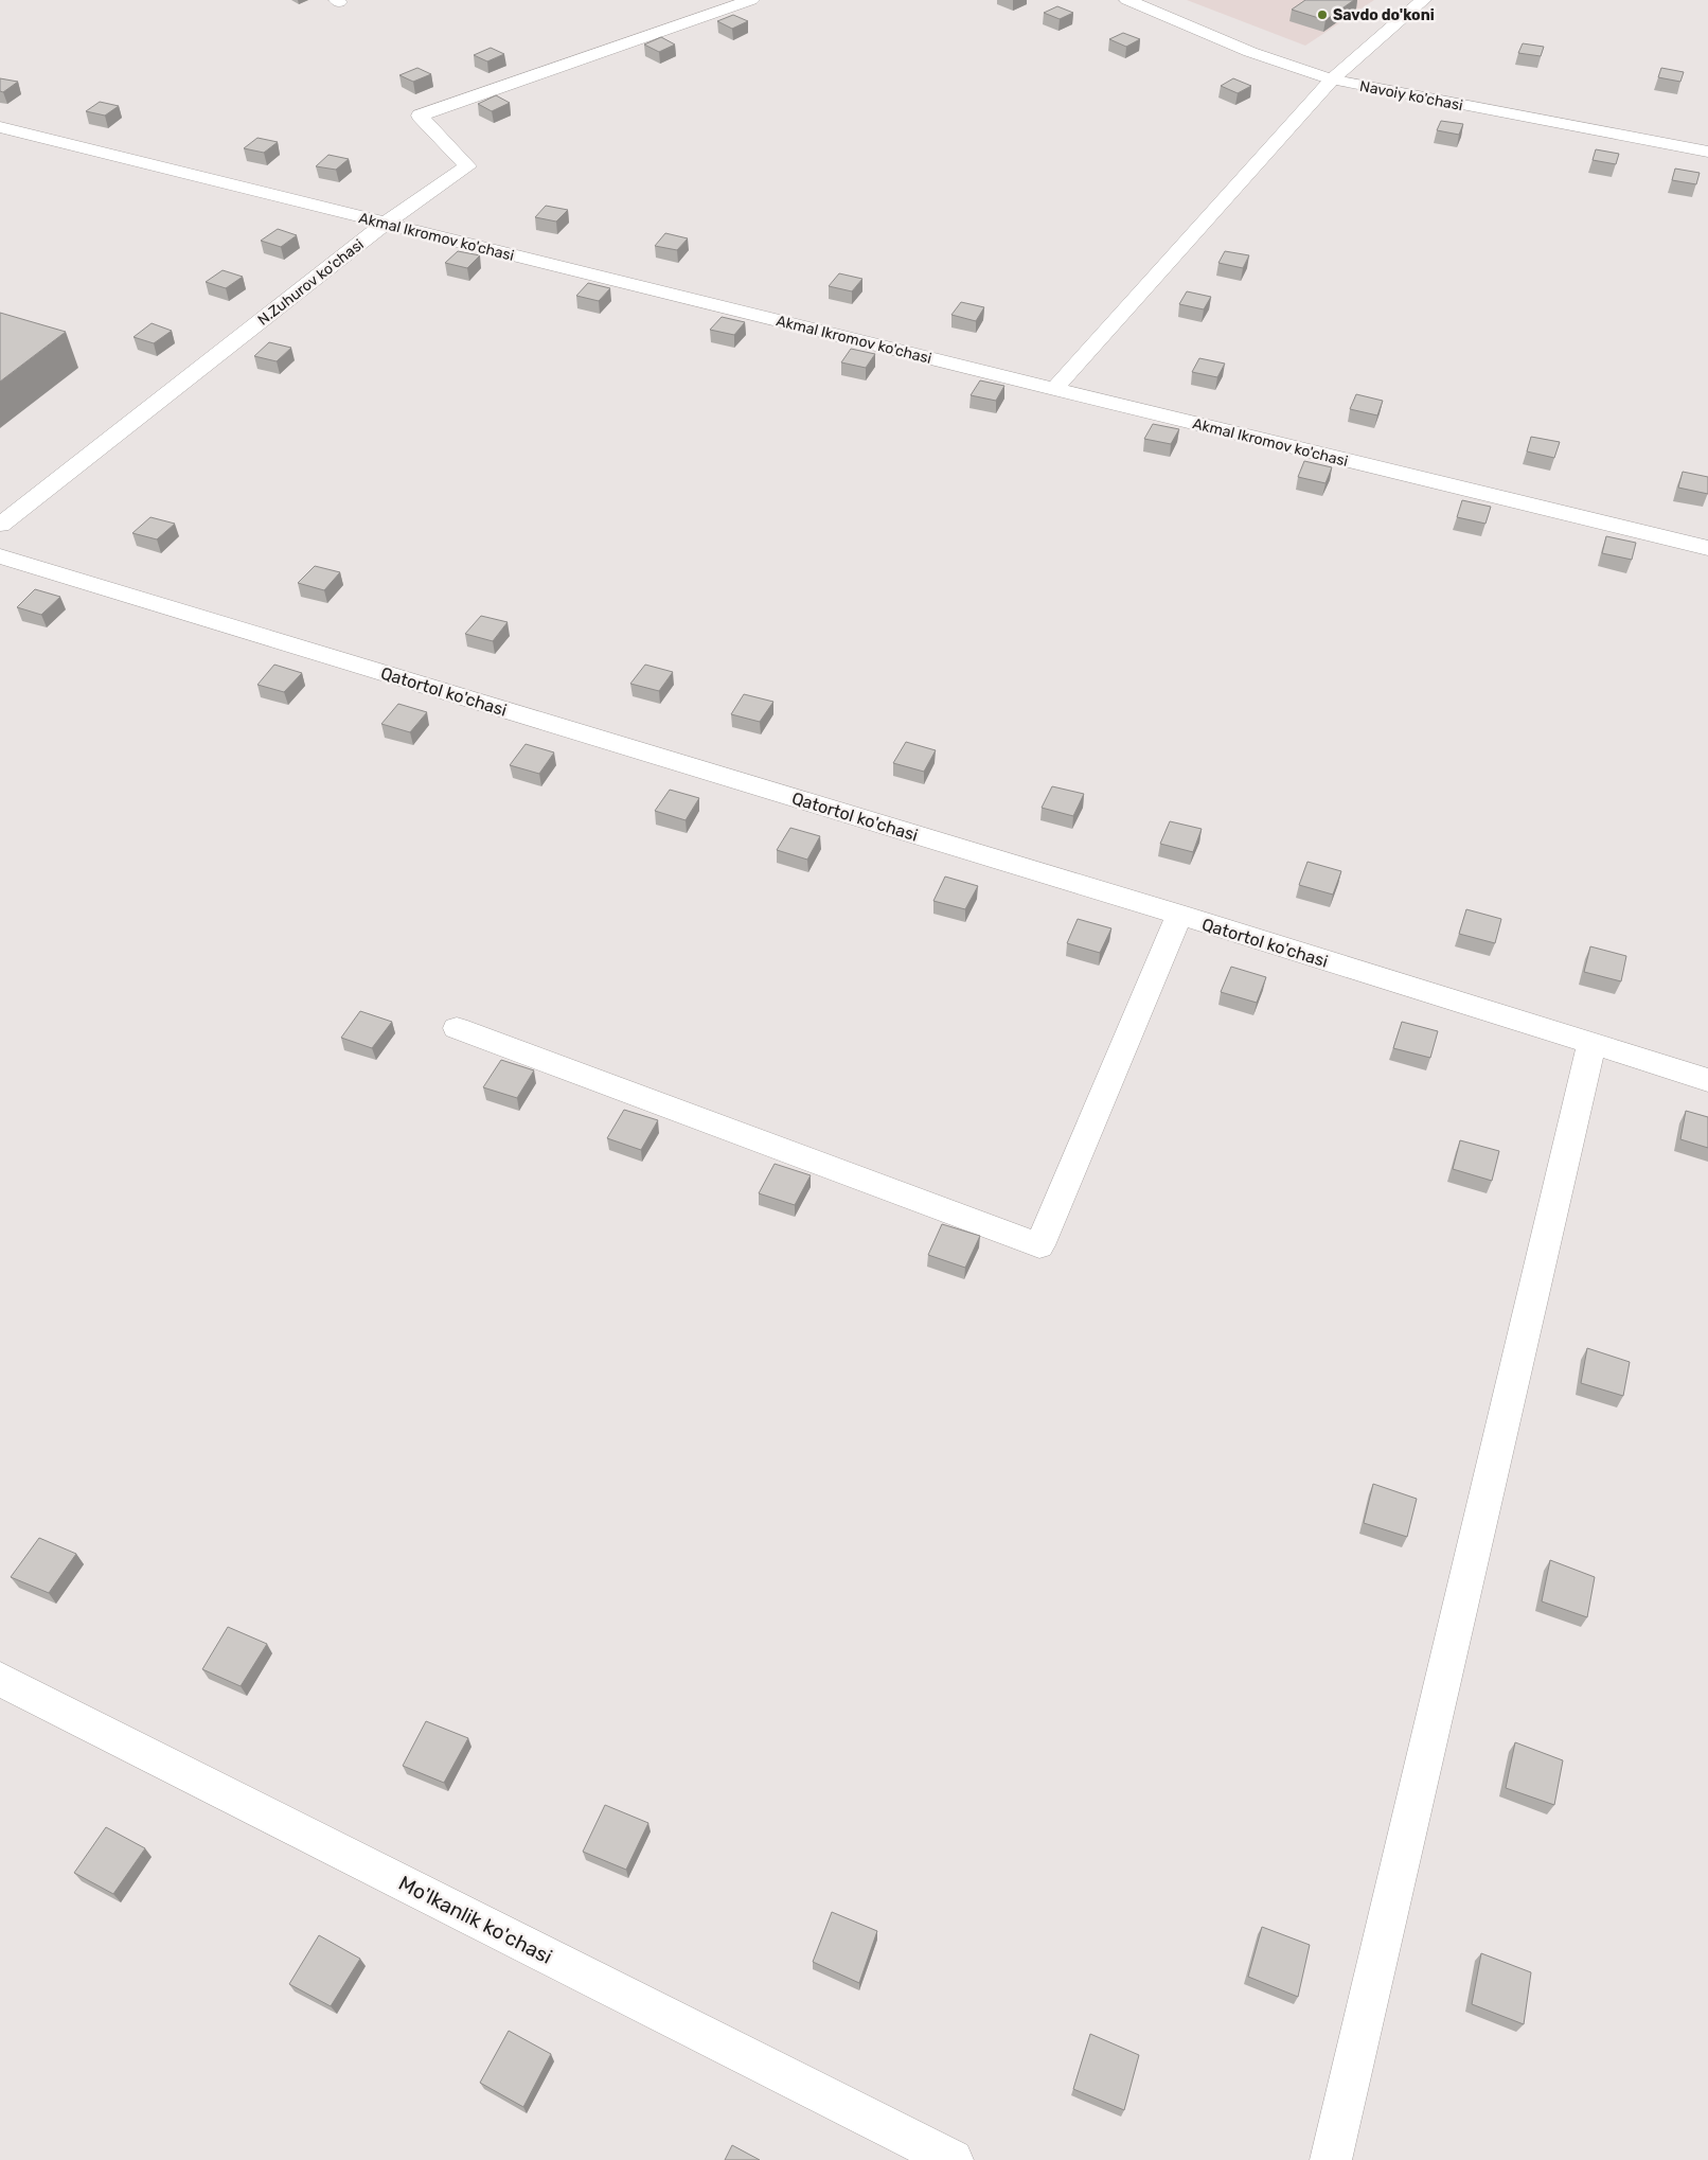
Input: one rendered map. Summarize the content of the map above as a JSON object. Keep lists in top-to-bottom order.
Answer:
{
  "streets": {
    "street": [
      "Navoiy ko'chasi",
      "Akmal Ikromov ko'chasi",
      "N.Zuhurov ko'chasi",
      "Qatortol ko'chasi",
      "Mo'lkanlik ko'chasi"
    ]
  },
  "crossings": [
    ["Akmal Ikromov ko'chasi", "N.Zuhurov ko'chasi"]
  ],
  "places": ["Savdo do'koni"]
}
